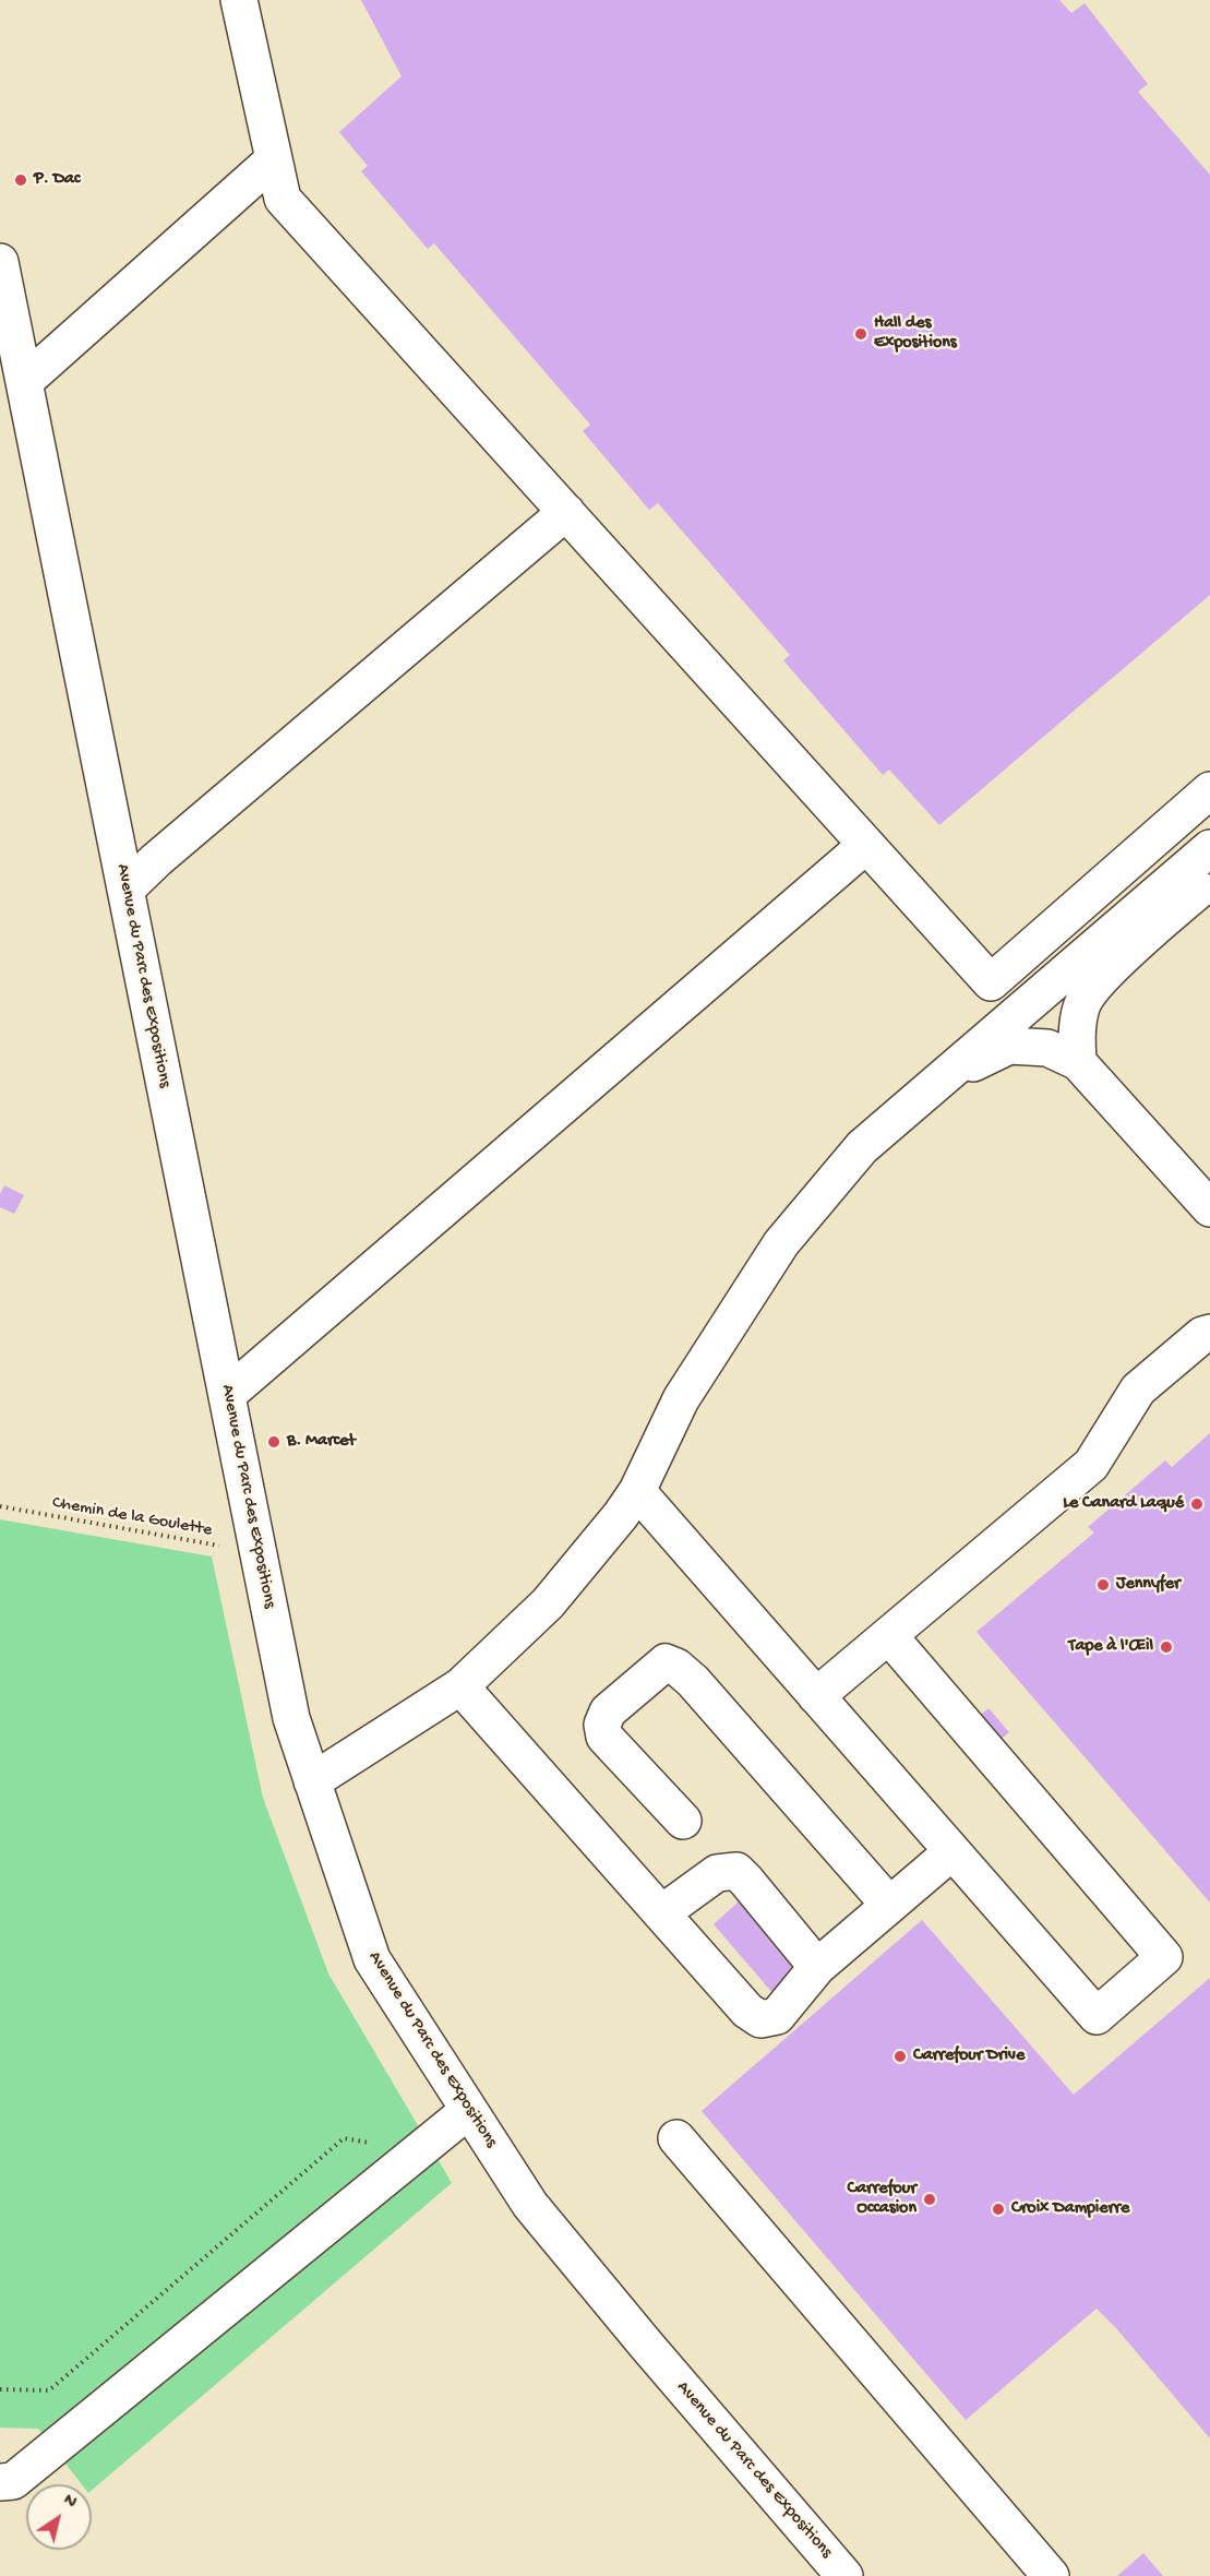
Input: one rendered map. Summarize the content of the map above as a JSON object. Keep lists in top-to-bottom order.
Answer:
{
  "streets": {
    "street": ["Avenue du Parc des Expositions"],
    "path": ["Chemin de la Goulette"]
  },
  "crossings": [
    ["Avenue du Parc des Expositions", "Chemin de la Goulette"]
  ],
  "places": [
    "P. Dac",
    "Hall des Expositions",
    "B. Marcet",
    "Le Canard Laqué",
    "Jennyfer",
    "Tape à l'Œil",
    "Carrefour Drive",
    "Carrefour Occasion",
    "Croix Dampierre"
  ],
  "north": "top right"
}
